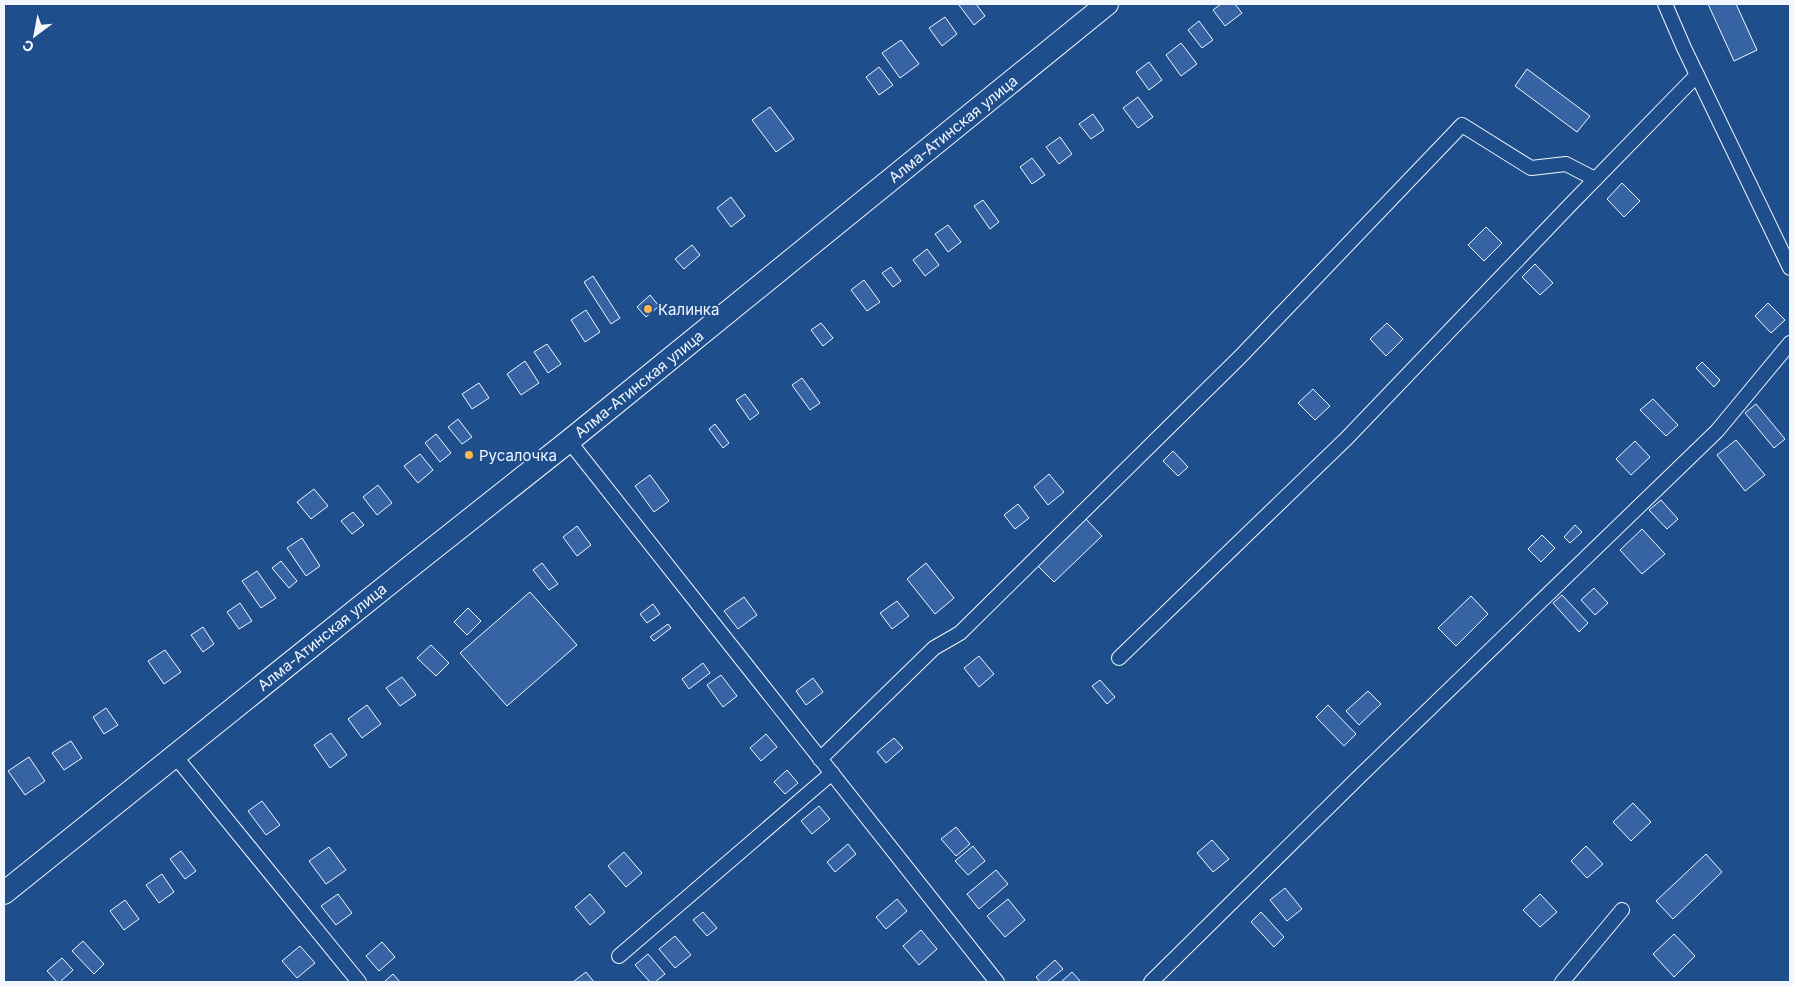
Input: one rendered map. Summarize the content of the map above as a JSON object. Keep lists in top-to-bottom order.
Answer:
{
  "streets": {
    "highway": ["Алма-Атинская улица"]
  },
  "places": ["Калинка", "Русалочка"],
  "north": "bottom left"
}
